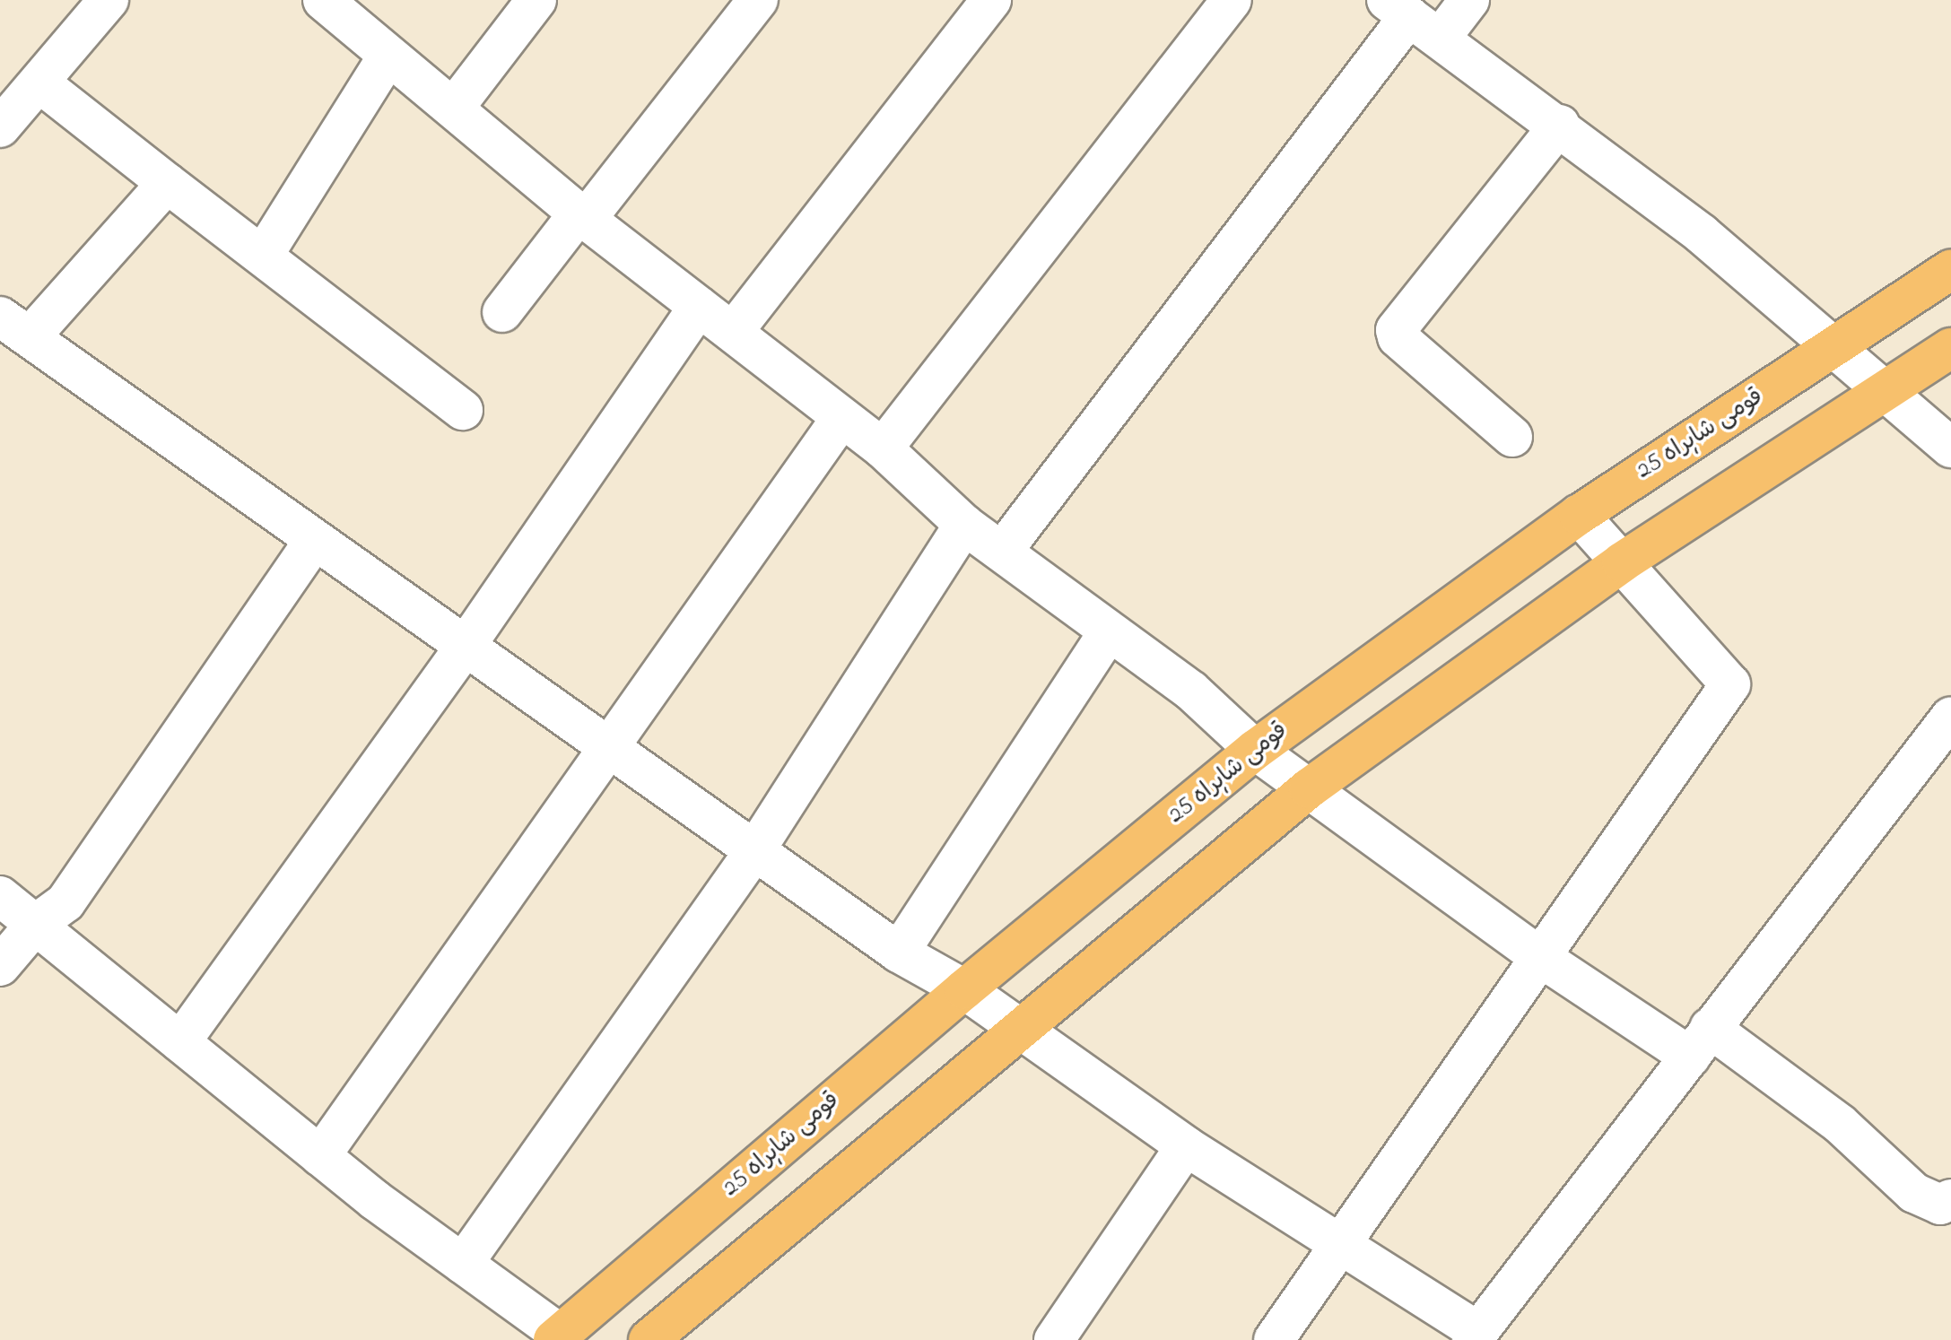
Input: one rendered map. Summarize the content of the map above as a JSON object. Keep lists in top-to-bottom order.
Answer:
{
  "streets": {
    "highway": ["قومی شاہراہ 25"]
  }
}
